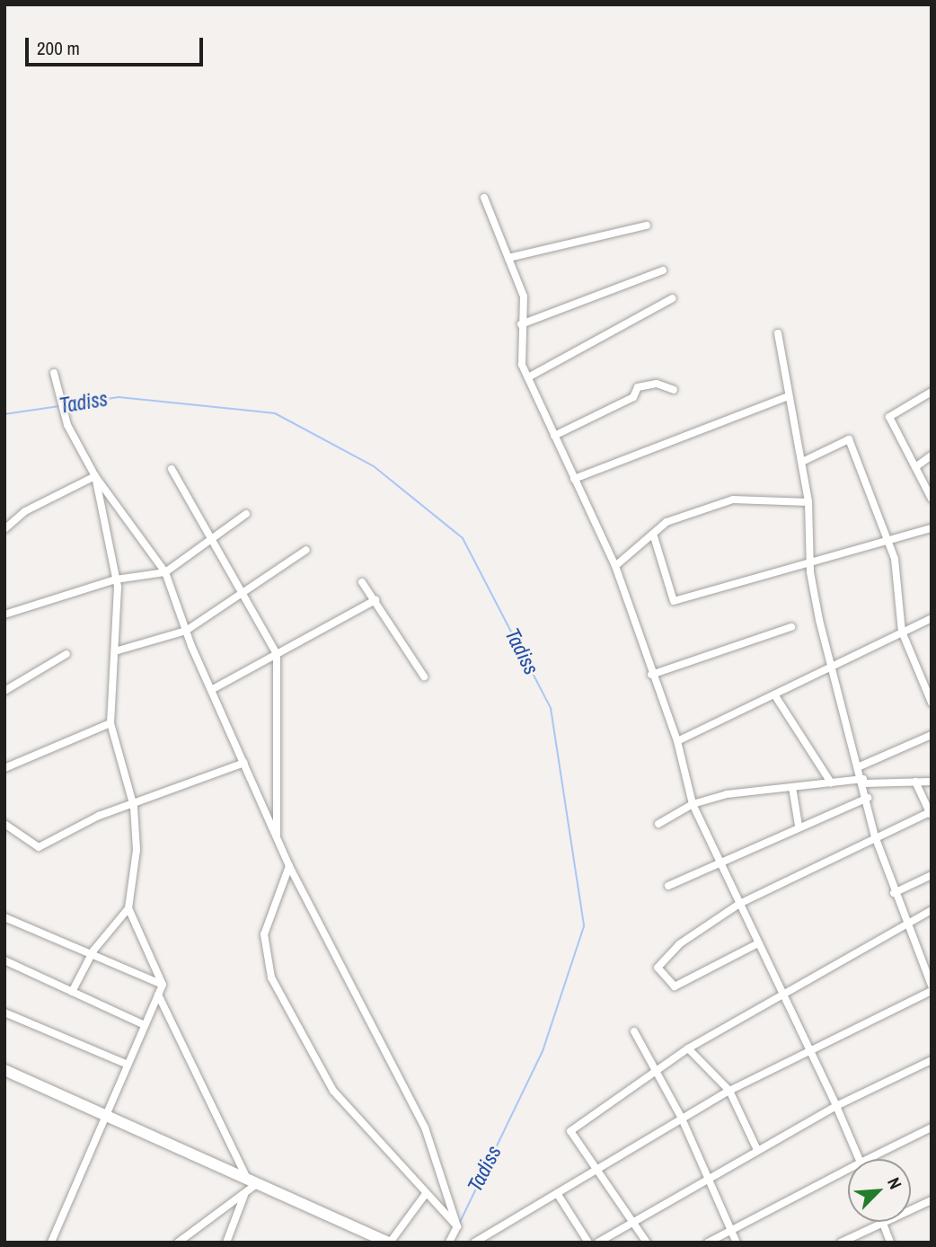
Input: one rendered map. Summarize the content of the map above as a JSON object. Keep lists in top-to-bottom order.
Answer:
{
  "water": ["Tadiss"],
  "scale_bar": "200 m",
  "north": "top right"
}
